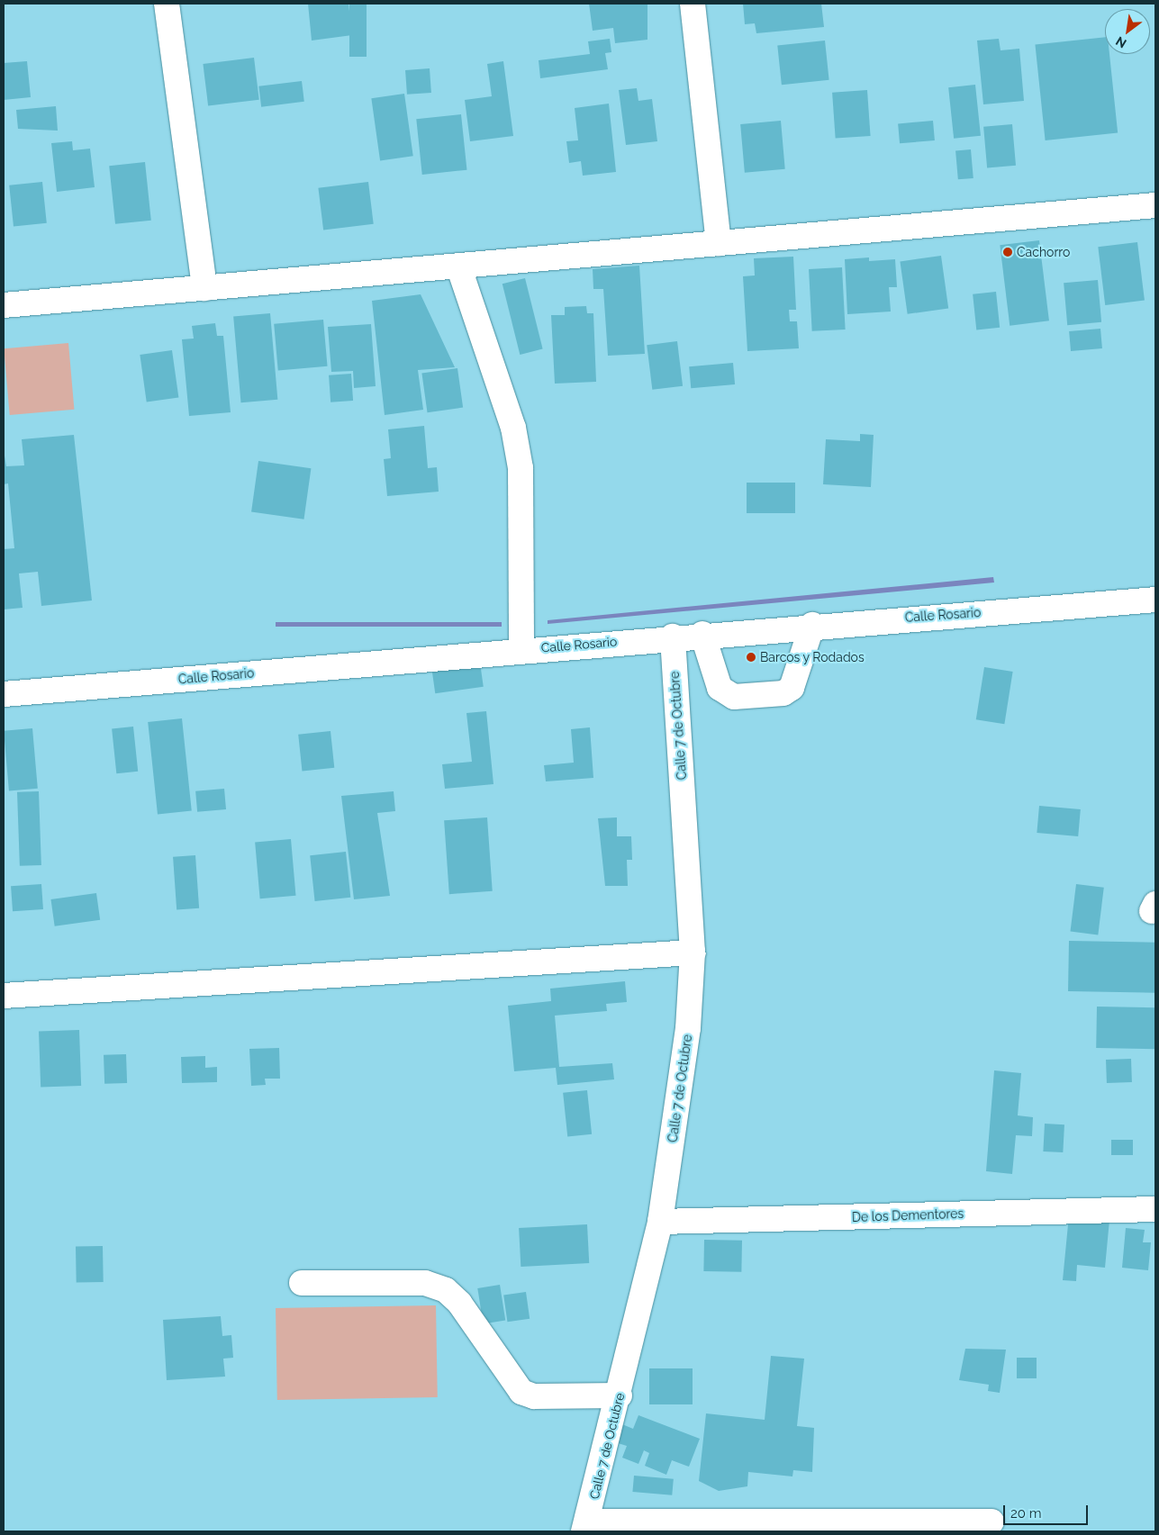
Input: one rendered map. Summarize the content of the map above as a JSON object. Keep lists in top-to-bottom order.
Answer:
{
  "streets": {
    "street": ["Calle Rosario", "Calle 7 de Octubre", "De los Dementores"]
  },
  "crossings": [
    ["Calle Rosario", "Calle 7 de Octubre"],
    ["Calle 7 de Octubre", "De los Dementores"]
  ],
  "places": ["Cachorro", "Barcos y Rodados"],
  "scale_bar": "20 m",
  "north": "bottom left"
}
